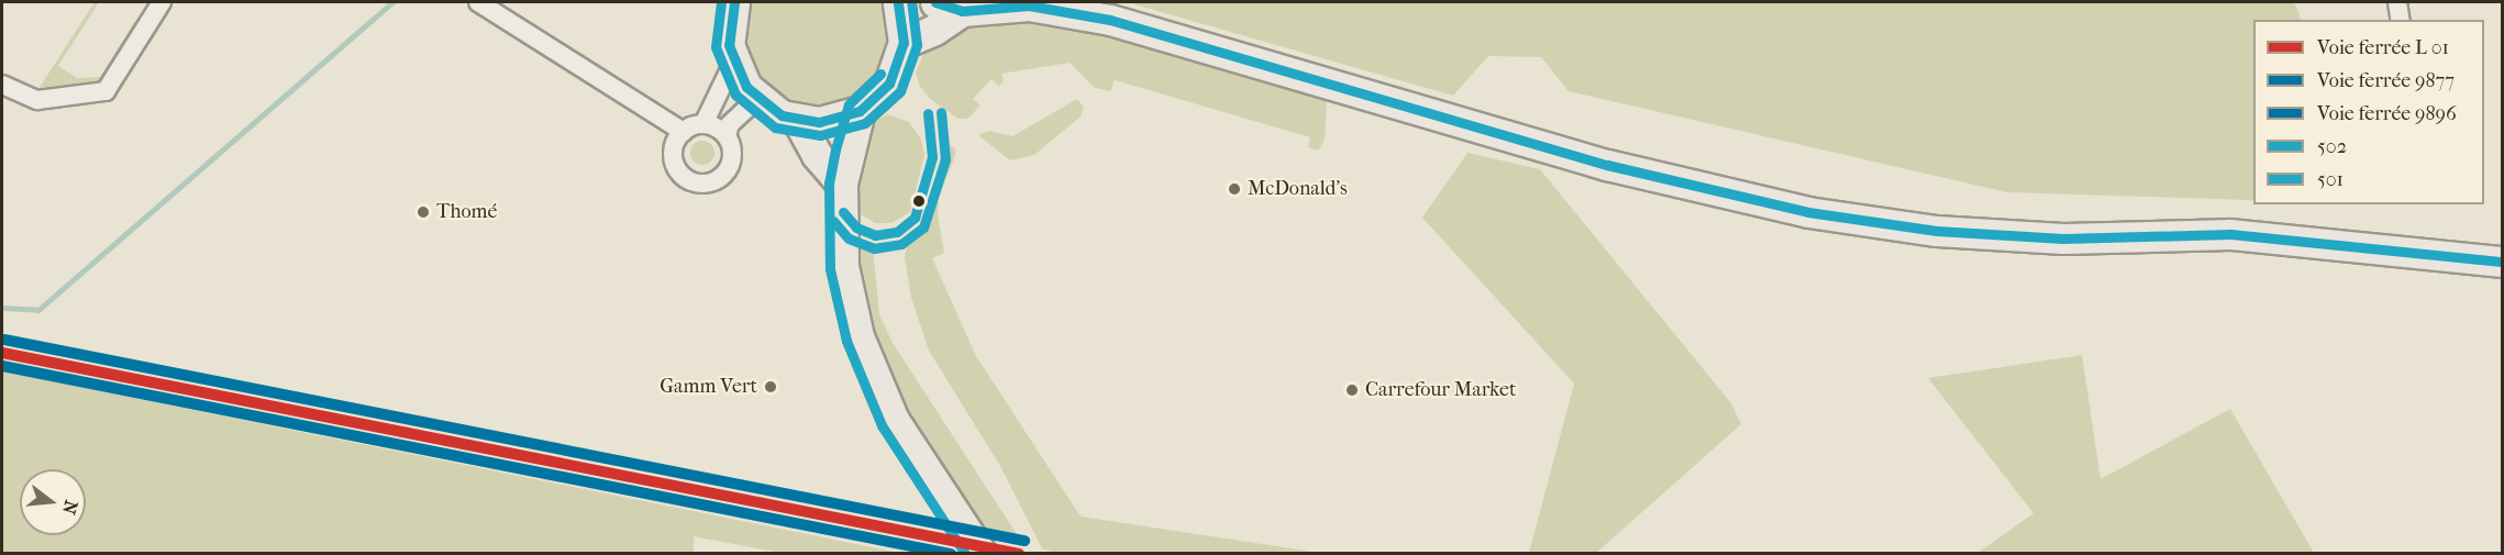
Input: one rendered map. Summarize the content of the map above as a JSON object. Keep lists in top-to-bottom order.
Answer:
{
  "places": [
    "McDonald's",
    "Thomé",
    "Gamm Vert",
    "Carrefour Market"
  ],
  "lines": [
    "transit line 502",
    "transit line 501",
    "rail line 9896",
    "rail line 9877"
  ],
  "legend": [
    "Voie ferrée L 01",
    "Voie ferrée 9877",
    "Voie ferrée 9896",
    "502",
    "501"
  ],
  "north": "right"
}
